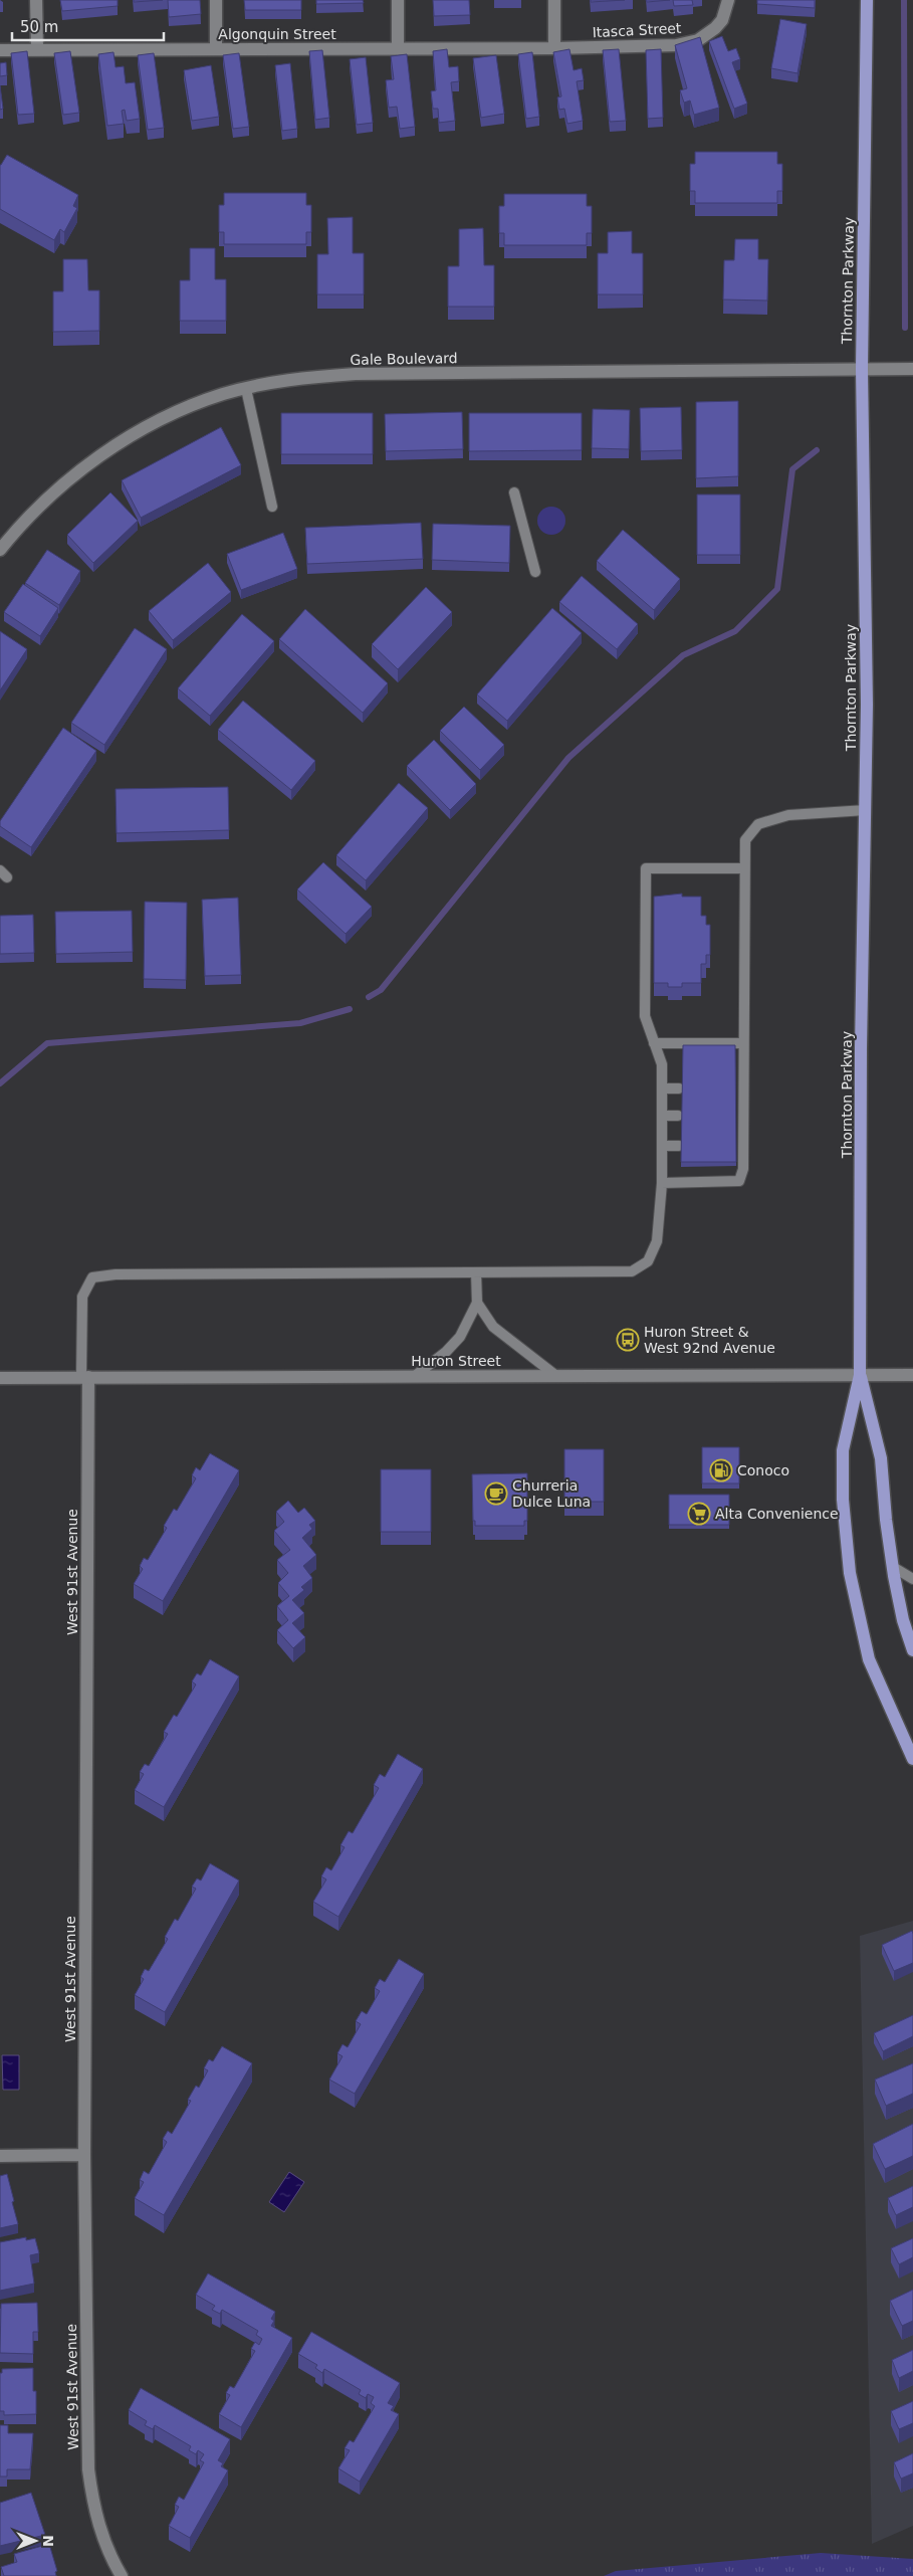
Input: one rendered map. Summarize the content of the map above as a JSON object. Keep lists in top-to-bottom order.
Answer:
{
  "streets": {
    "main road": ["Thornton Parkway"],
    "street": [
      "Itasca Street",
      "Algonquin Street",
      "Gale Boulevard",
      "Huron Street",
      "West 91st Avenue"
    ]
  },
  "crossings": [
    ["Itasca Street", "Algonquin Street"],
    ["Thornton Parkway", "Gale Boulevard"],
    ["Thornton Parkway", "Huron Street"],
    ["Huron Street", "West 91st Avenue"]
  ],
  "places": {
    "bus stop": ["Huron Street & West 92nd Avenue"],
    "fuel station": ["Conoco"],
    "cafe": ["Churreria Dulce Luna"],
    "supermarket": ["Alta Convenience"]
  },
  "scale_bar": "50 m",
  "north": "right"
}
